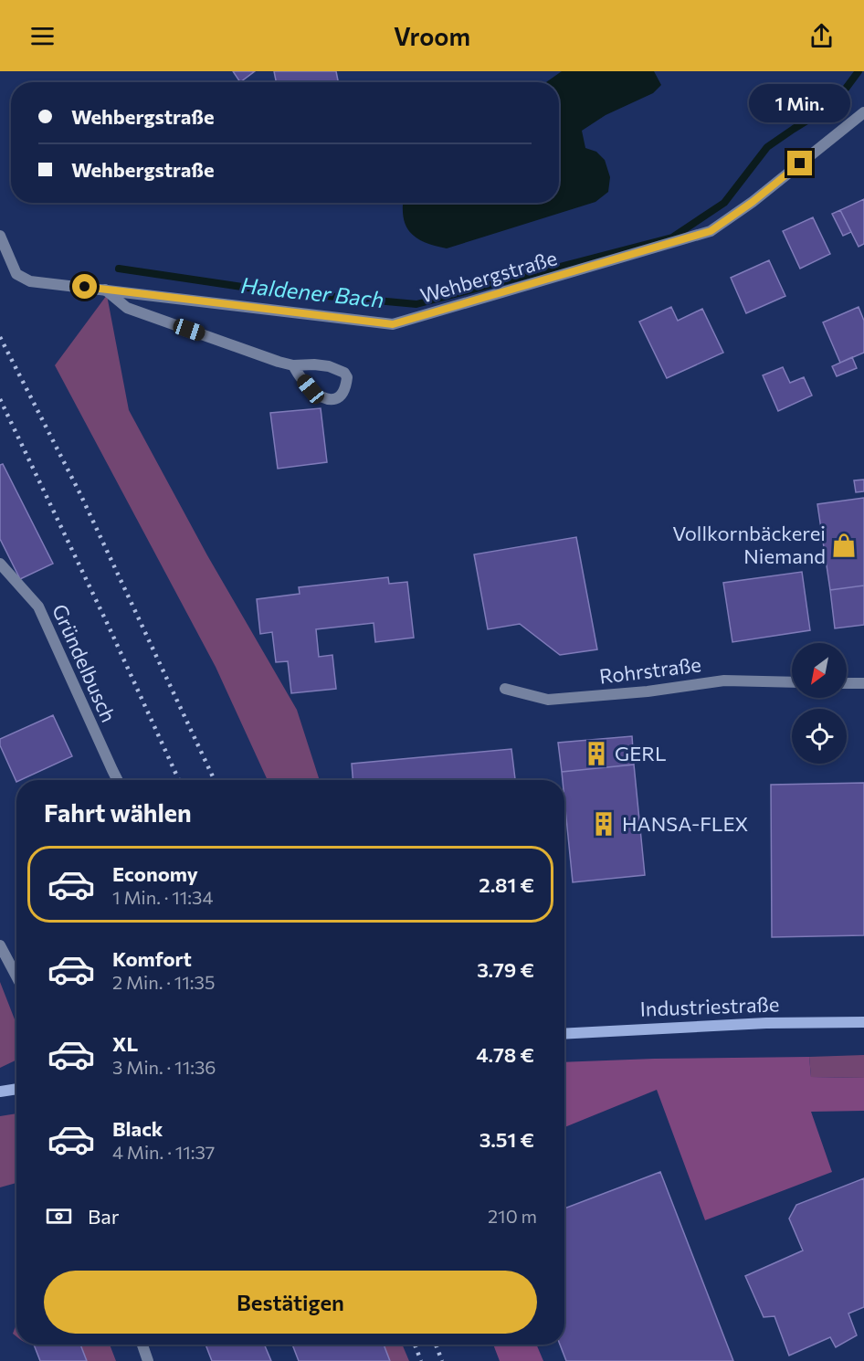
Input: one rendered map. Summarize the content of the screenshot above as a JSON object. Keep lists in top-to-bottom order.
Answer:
{
  "streets": {
    "main road": ["Industriestraße"],
    "street": ["Wehbergstraße", "Gründelbusch", "Rohrstraße"]
  },
  "water": ["Haldener Bach"],
  "places": {
    "shop": ["Vollkornbäckerei Niemand"],
    "building": ["GERL", "HANSA-FLEX"]
  },
  "north": "bottom left",
  "page": {
    "header": "Vroom",
    "banner": ["Wehbergstraße", "Wehbergstraße"],
    "bubble": "1 Min.",
    "heading": "Fahrt wählen",
    "list": [
      {
        "name": "Economy",
        "note": "1 Min. · 11:34",
        "value": "2.81 €"
      },
      {
        "name": "Komfort",
        "note": "2 Min. · 11:35",
        "value": "3.79 €"
      },
      {
        "name": "XL",
        "note": "3 Min. · 11:36",
        "value": "4.78 €"
      },
      {
        "name": "Black",
        "note": "4 Min. · 11:37",
        "value": "3.51 €"
      }
    ],
    "pay": ["Bar", "210 m"],
    "buttons": "Bestätigen"
  }
}
